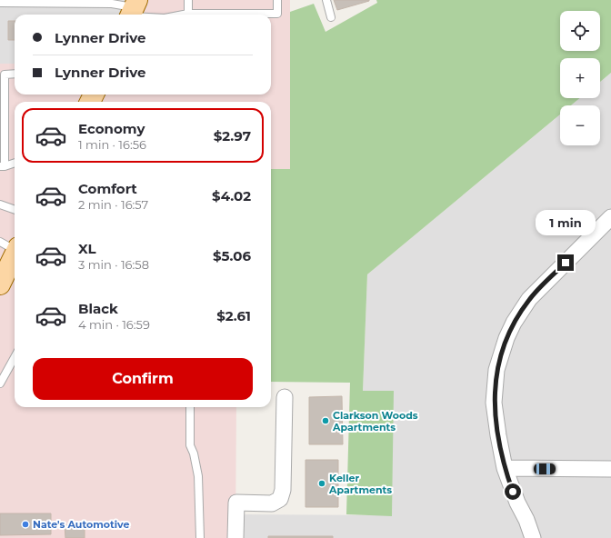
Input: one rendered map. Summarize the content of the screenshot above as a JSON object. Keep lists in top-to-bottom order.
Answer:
{
  "places": ["Clarkson Woods Apartments", "Keller Apartments", "Nate's Automotive"],
  "page": {
    "map_buttons": ["+", "−"],
    "banner": ["Lynner Drive", "Lynner Drive"],
    "list": [
      {
        "name": "Economy",
        "note": "1 min · 16:56",
        "value": "$2.97"
      },
      {
        "name": "Comfort",
        "note": "2 min · 16:57",
        "value": "$4.02"
      },
      {
        "name": "XL",
        "note": "3 min · 16:58",
        "value": "$5.06"
      },
      {
        "name": "Black",
        "note": "4 min · 16:59",
        "value": "$2.61"
      }
    ],
    "bubble": "1 min",
    "buttons": "Confirm"
  }
}
